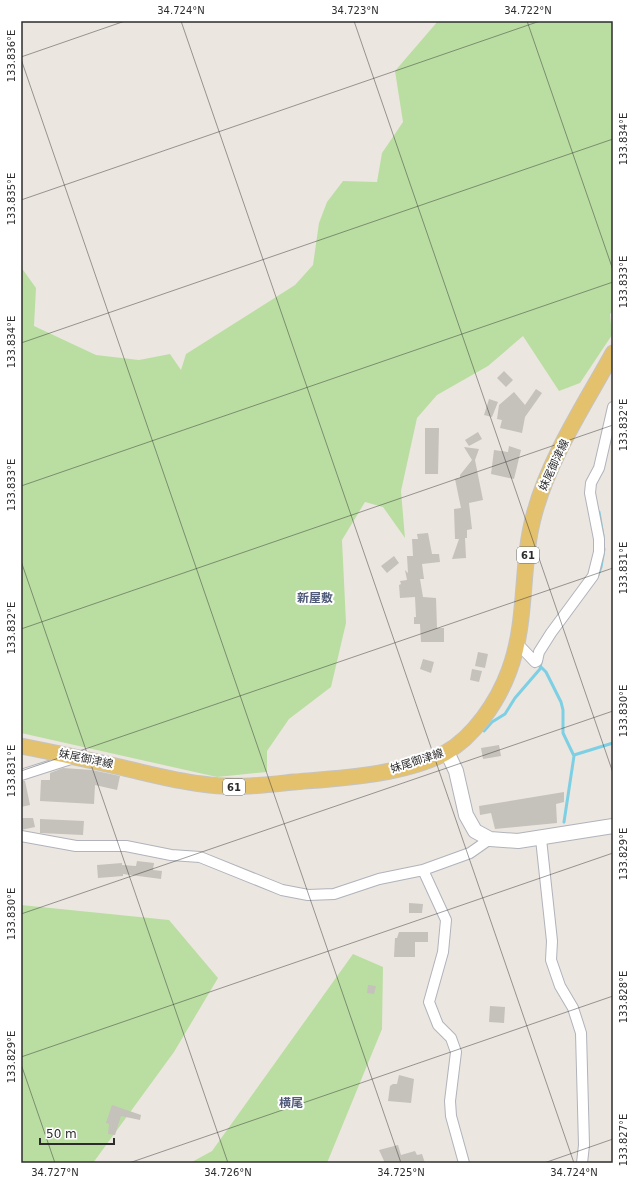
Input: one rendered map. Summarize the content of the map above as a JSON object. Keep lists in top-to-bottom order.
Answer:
{
  "streets": {
    "main road": ["妹尾御津線", "61"]
  },
  "districts": ["新屋敷", "横尾"],
  "scale_bar": "50 m",
  "coordinates": [
    "34.724°N",
    "34.723°N",
    "34.722°N",
    "133.836°E",
    "133.834°E",
    "133.835°E",
    "133.833°E",
    "133.832°E",
    "133.831°E",
    "133.830°E",
    "133.829°E",
    "133.828°E",
    "133.827°E",
    "34.727°N",
    "34.726°N",
    "34.725°N"
  ]
}
